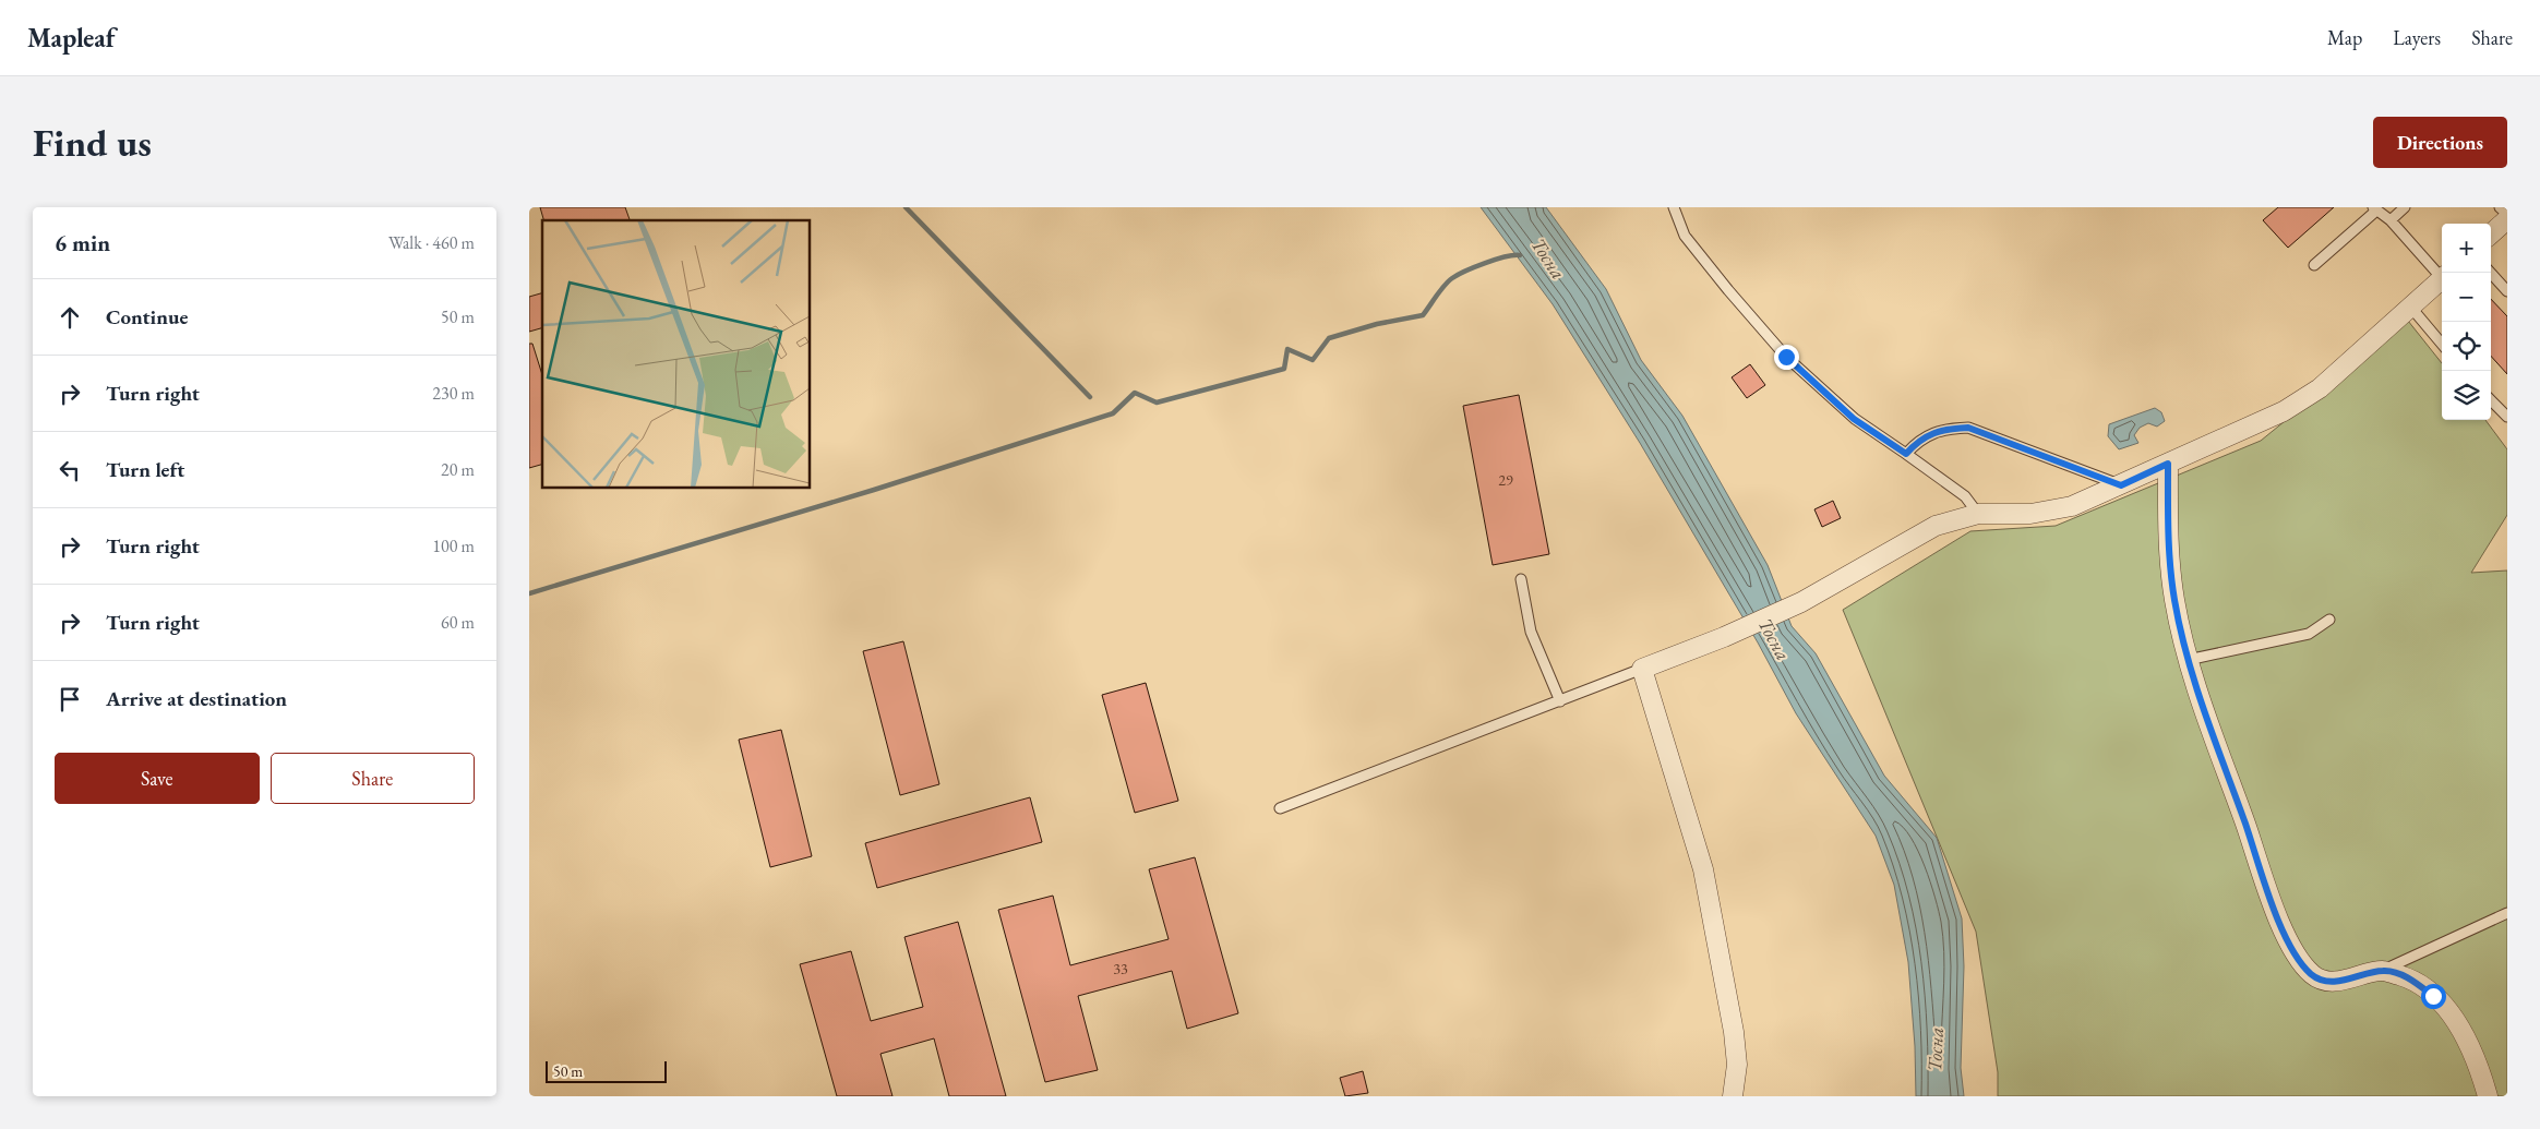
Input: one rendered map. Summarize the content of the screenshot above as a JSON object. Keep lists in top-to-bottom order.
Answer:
{
  "water": ["Тосна"],
  "house_numbers": ["29", "33"],
  "scale_bar": "50 m",
  "page": {
    "header": "Mapleaf",
    "nav": ["Map", "Layers", "Share"],
    "buttons": [
      "Directions",
      ["Save", "Share"]
    ],
    "title": "Find us",
    "heading": ["6 min", "Walk · 460 m"],
    "map_buttons": ["+", "−"],
    "list": [
      ["Continue", "50 m"],
      ["Turn right", "230 m"],
      ["Turn left", "20 m"],
      ["Turn right", "100 m"],
      ["Turn right", "60 m"],
      "Arrive at destination"
    ],
    "scale": "50 m"
  }
}
